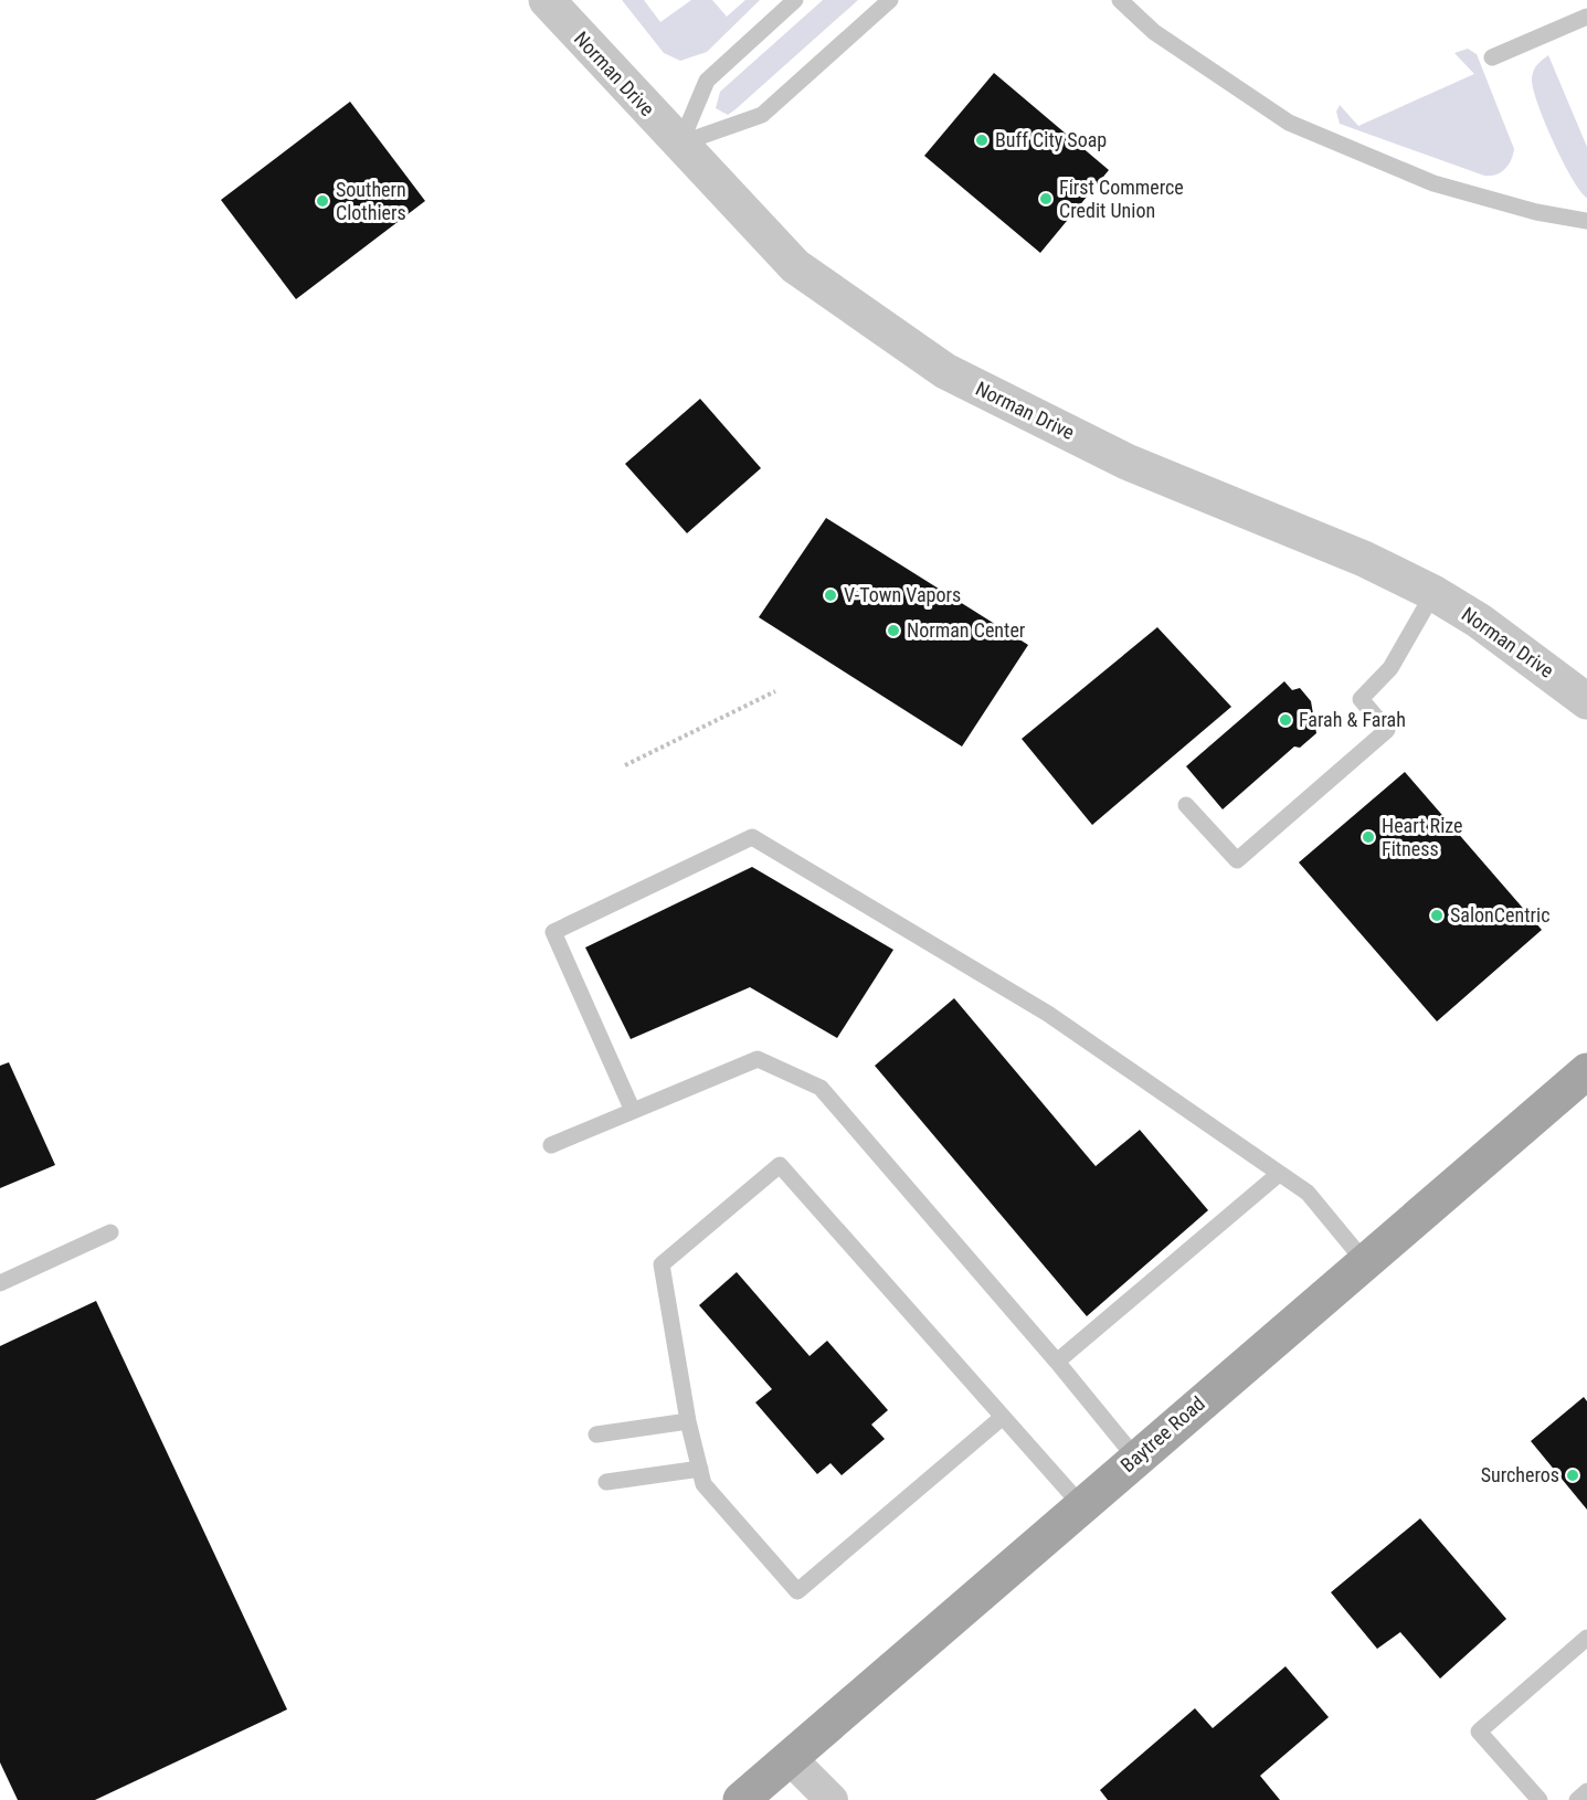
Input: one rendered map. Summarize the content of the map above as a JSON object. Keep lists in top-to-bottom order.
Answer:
{
  "streets": {
    "main road": ["Baytree Road"],
    "street": ["Norman Drive"]
  },
  "places": [
    "Buff City Soap",
    "First Commerce Credit Union",
    "Southern Clothiers",
    "V-Town Vapors",
    "Norman Center",
    "Farah & Farah",
    "Heart Rize Fitness",
    "SalonCentric",
    "Surcheros"
  ]
}
